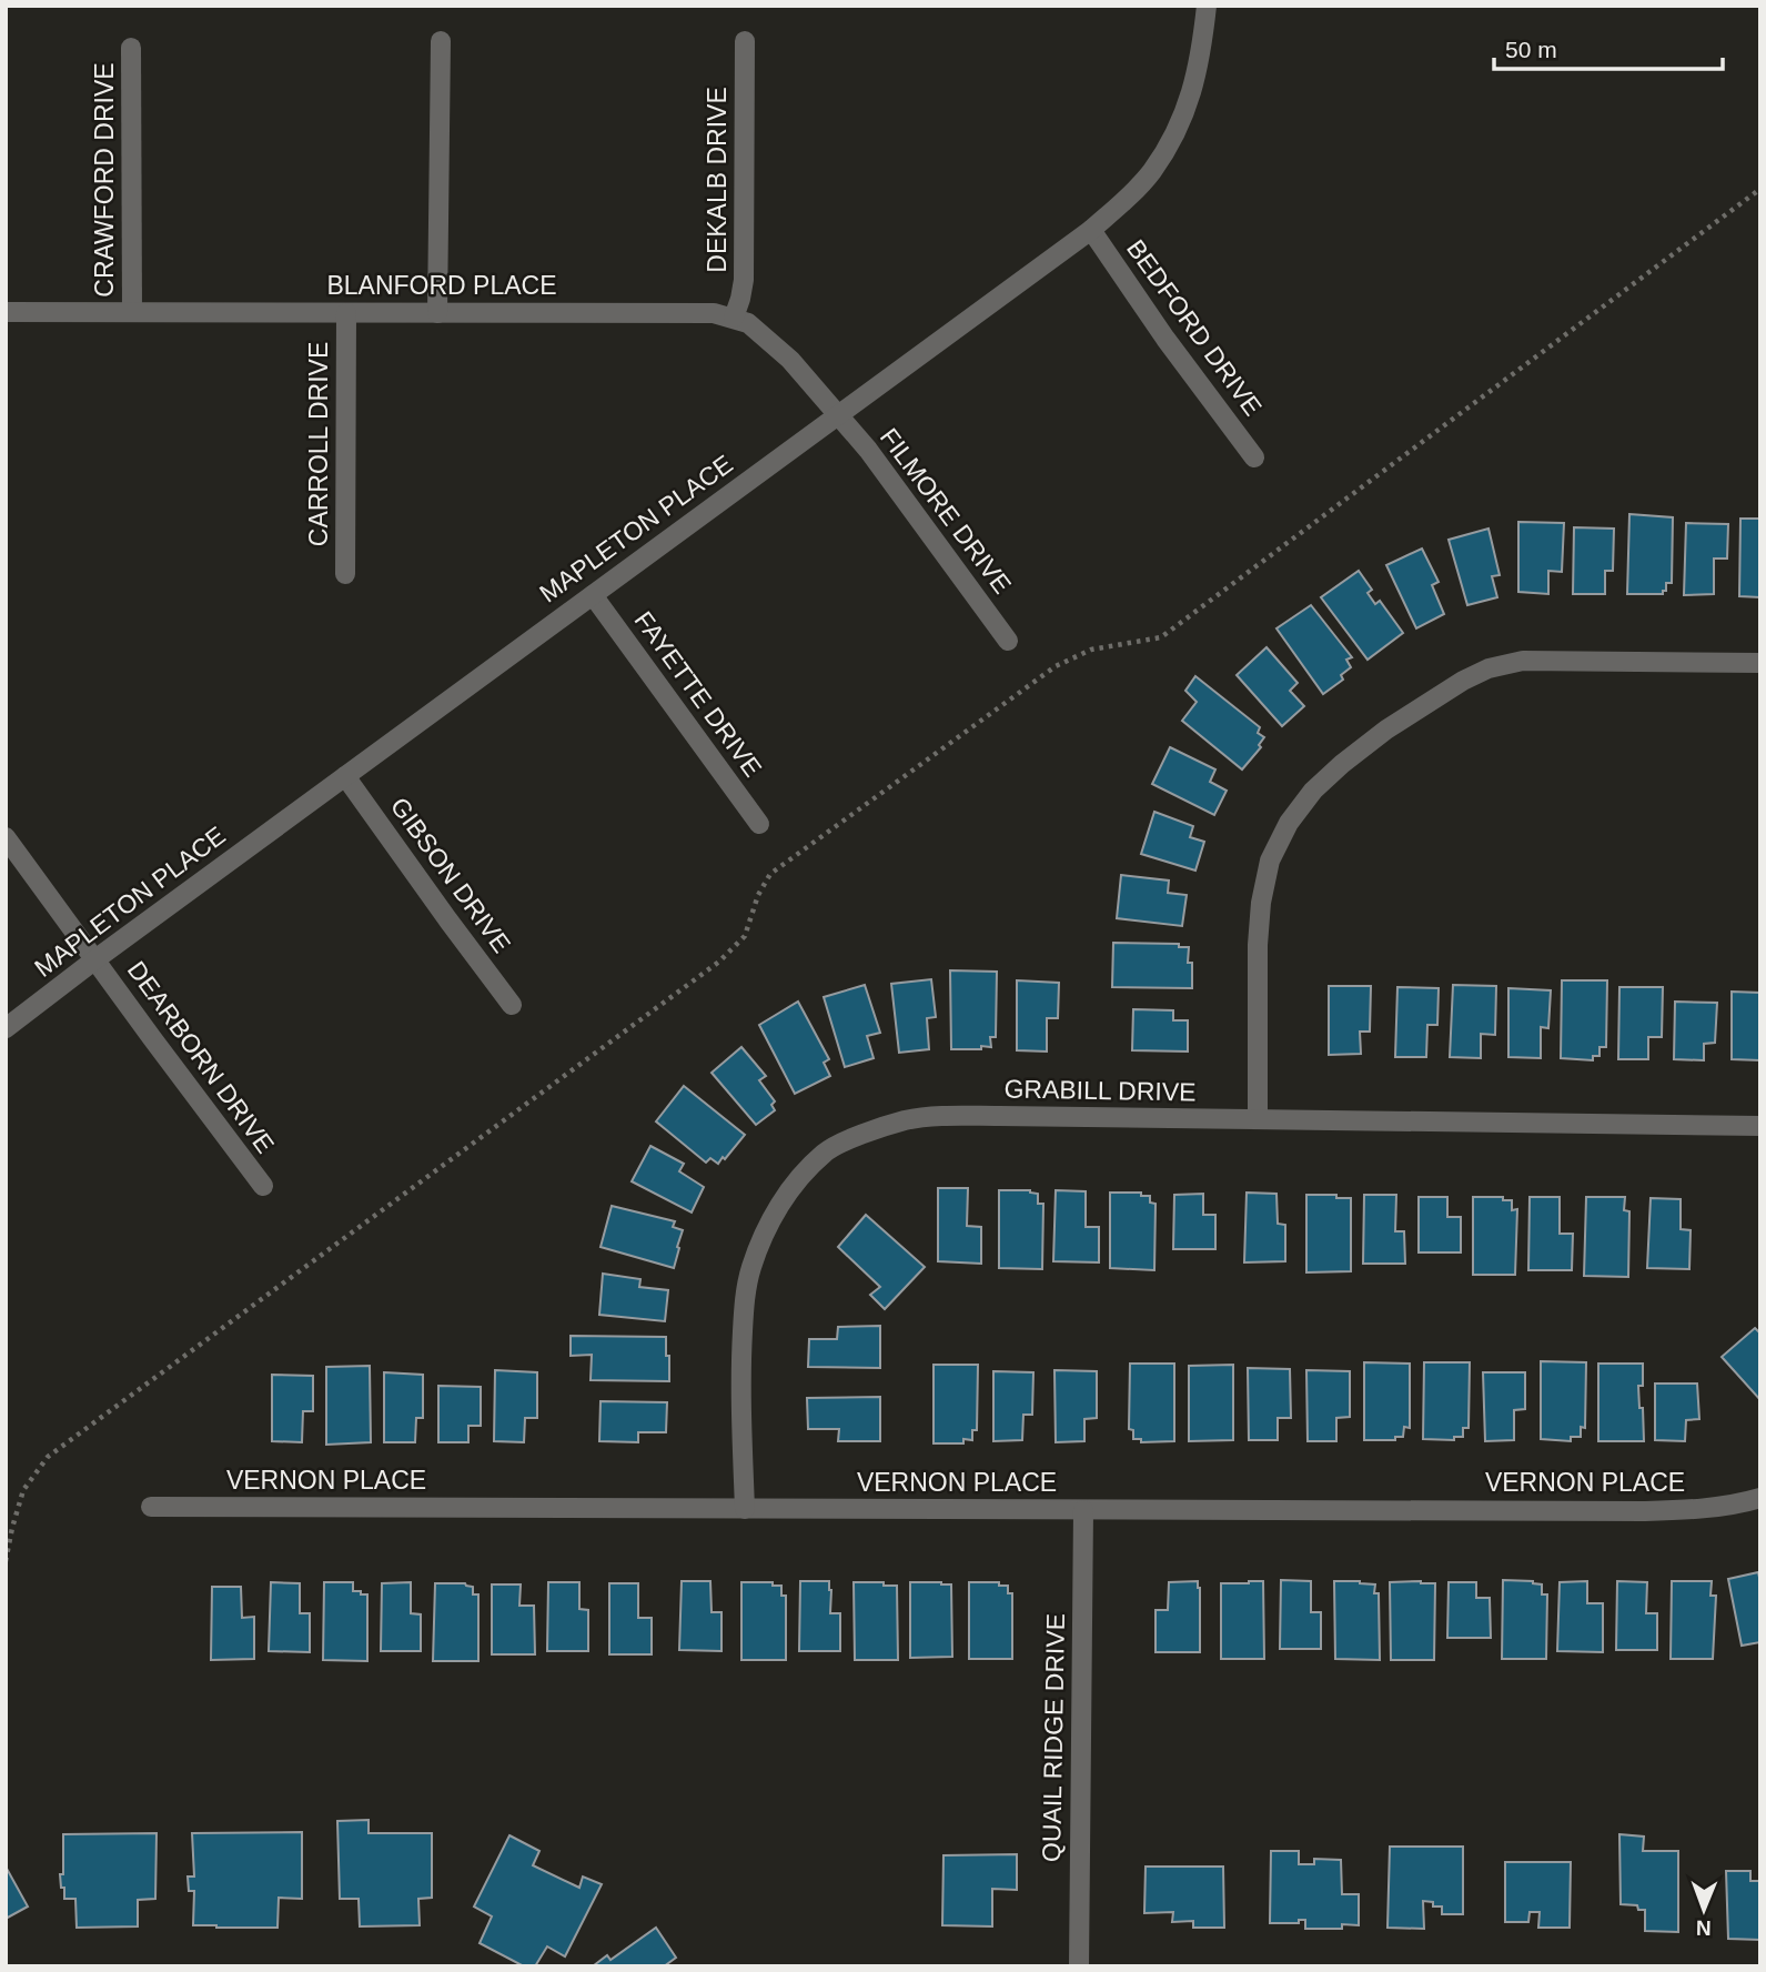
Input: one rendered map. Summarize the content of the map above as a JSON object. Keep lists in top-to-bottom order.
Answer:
{
  "streets": {
    "street": [
      "CRAWFORD DRIVE",
      "DEKALB DRIVE",
      "BLANFORD PLACE",
      "BEDFORD DRIVE",
      "CARROLL DRIVE",
      "FILMORE DRIVE",
      "MAPLETON PLACE",
      "FAYETTE DRIVE",
      "GIBSON DRIVE",
      "DEARBORN DRIVE",
      "GRABILL DRIVE",
      "VERNON PLACE",
      "QUAIL RIDGE DRIVE"
    ]
  },
  "crossings": [
    ["CRAWFORD DRIVE", "BLANFORD PLACE"],
    ["DEKALB DRIVE", "BLANFORD PLACE"],
    ["BLANFORD PLACE", "CARROLL DRIVE"],
    ["BLANFORD PLACE", "FILMORE DRIVE"],
    ["BLANFORD PLACE", "MAPLETON PLACE"],
    ["BEDFORD DRIVE", "MAPLETON PLACE"],
    ["FILMORE DRIVE", "MAPLETON PLACE"],
    ["MAPLETON PLACE", "FAYETTE DRIVE"],
    ["MAPLETON PLACE", "GIBSON DRIVE"],
    ["MAPLETON PLACE", "DEARBORN DRIVE"],
    ["GRABILL DRIVE", "VERNON PLACE"],
    ["VERNON PLACE", "QUAIL RIDGE DRIVE"]
  ],
  "scale_bar": "50 m",
  "north": "bottom"
}
